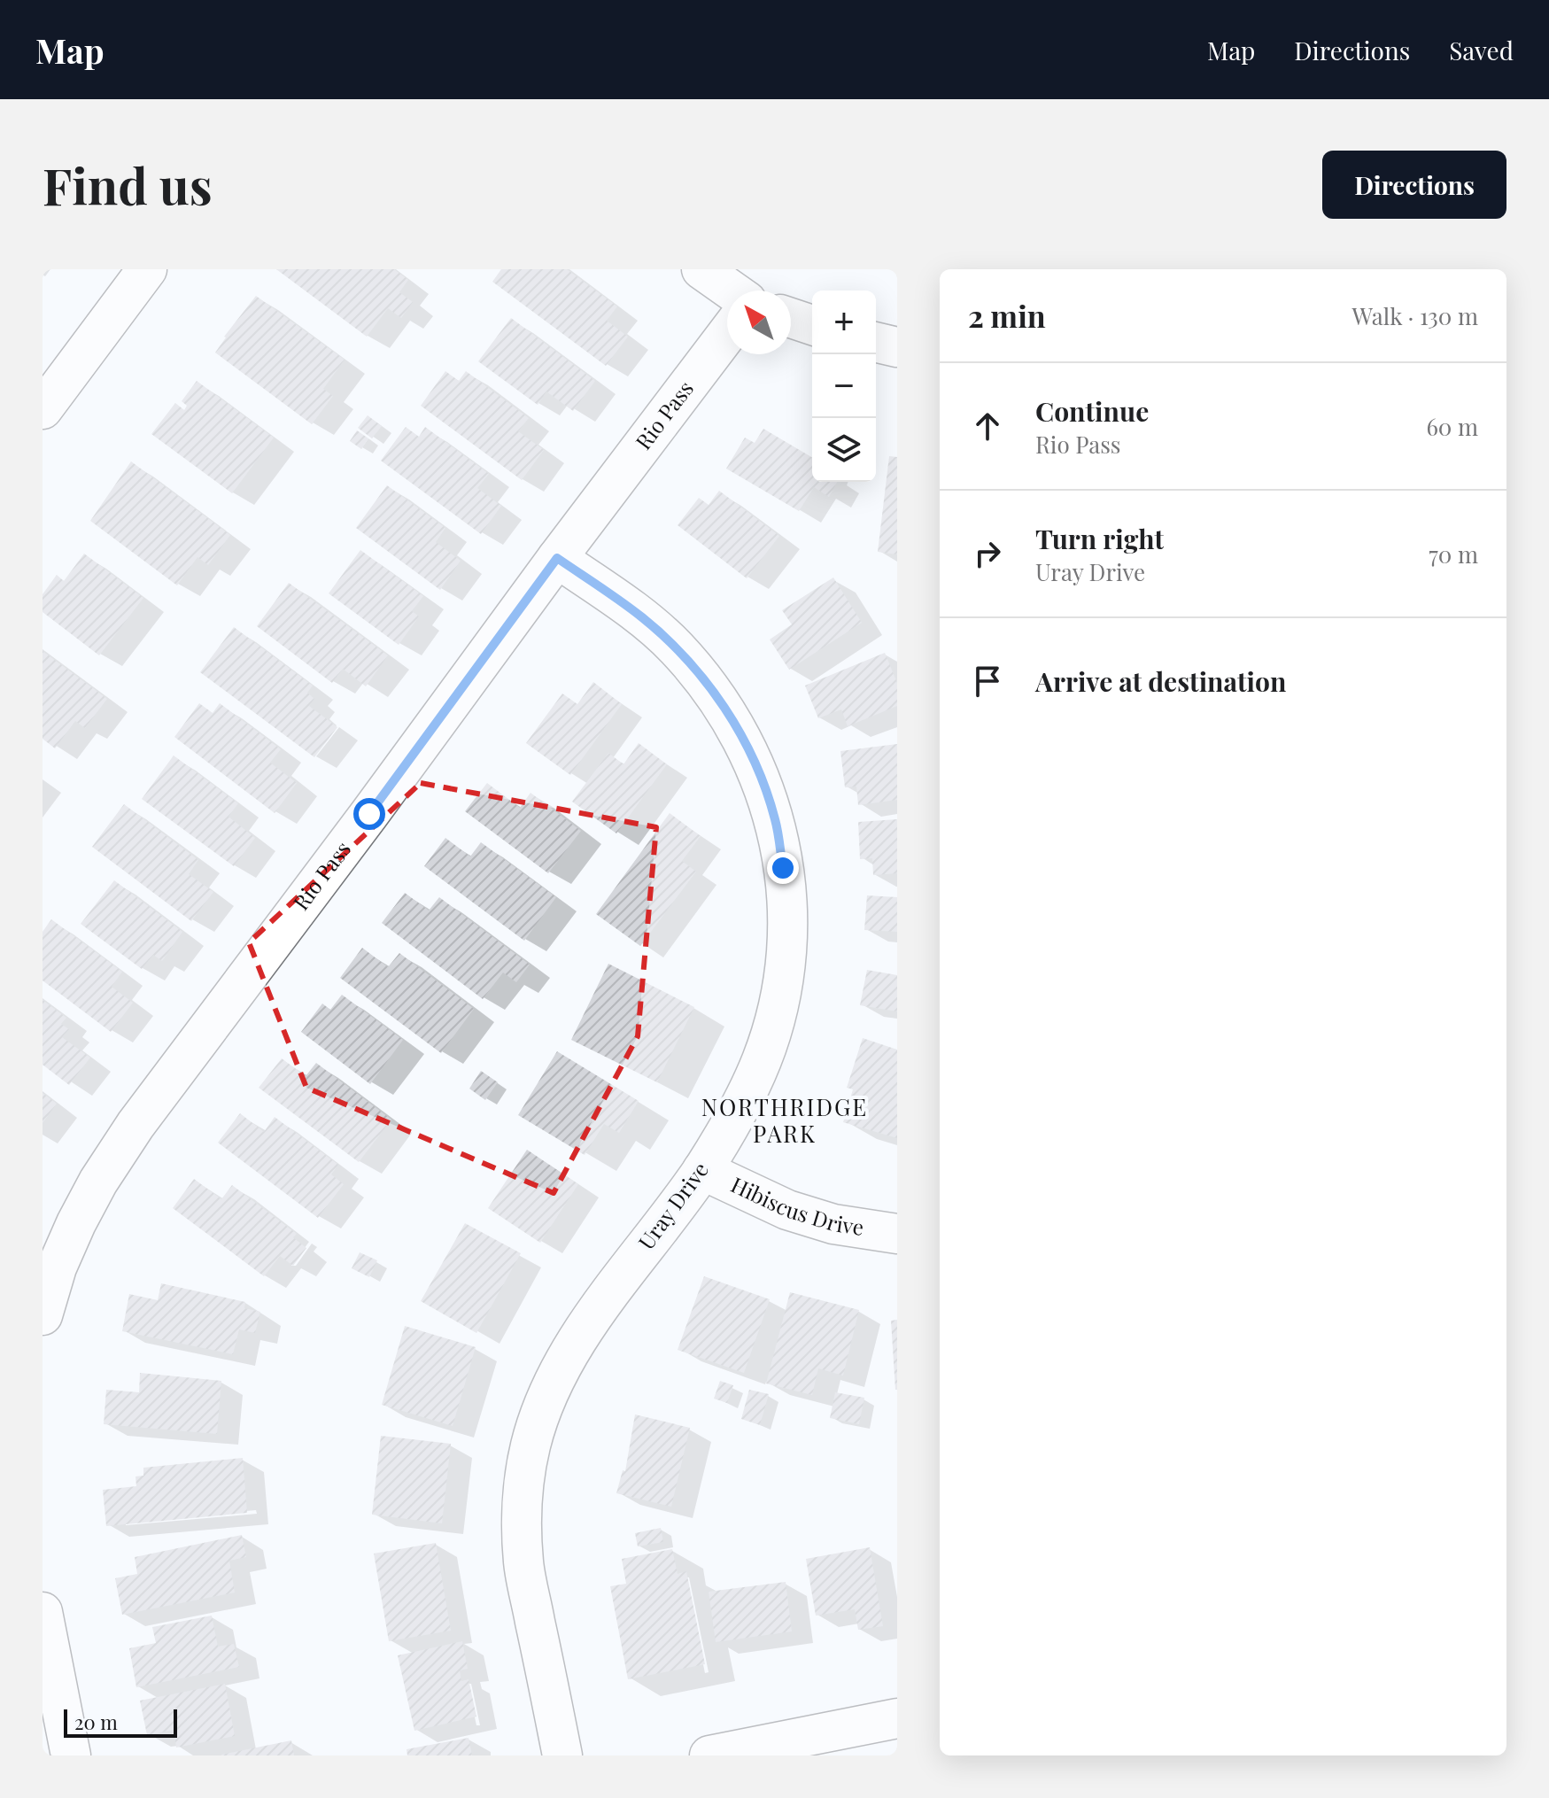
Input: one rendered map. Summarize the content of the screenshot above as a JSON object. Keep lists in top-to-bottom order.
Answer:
{
  "streets": {
    "street": ["Rio Pass", "Hibiscus Drive", "Uray Drive"]
  },
  "crossings": [
    ["Rio Pass", "Uray Drive"],
    ["Hibiscus Drive", "Uray Drive"]
  ],
  "districts": ["NORTHRIDGE PARK"],
  "scale_bar": "20 m",
  "north": "top left",
  "page": {
    "header": "Map",
    "nav": ["Map", "Directions", "Saved"],
    "buttons": "Directions",
    "title": "Find us",
    "heading": ["2 min", "Walk · 130 m"],
    "map_buttons": ["+", "−"],
    "list": [
      ["Continue", "Rio Pass", "60 m"],
      ["Turn right", "Uray Drive", "70 m"],
      "Arrive at destination"
    ],
    "scale": "20 m"
  }
}
